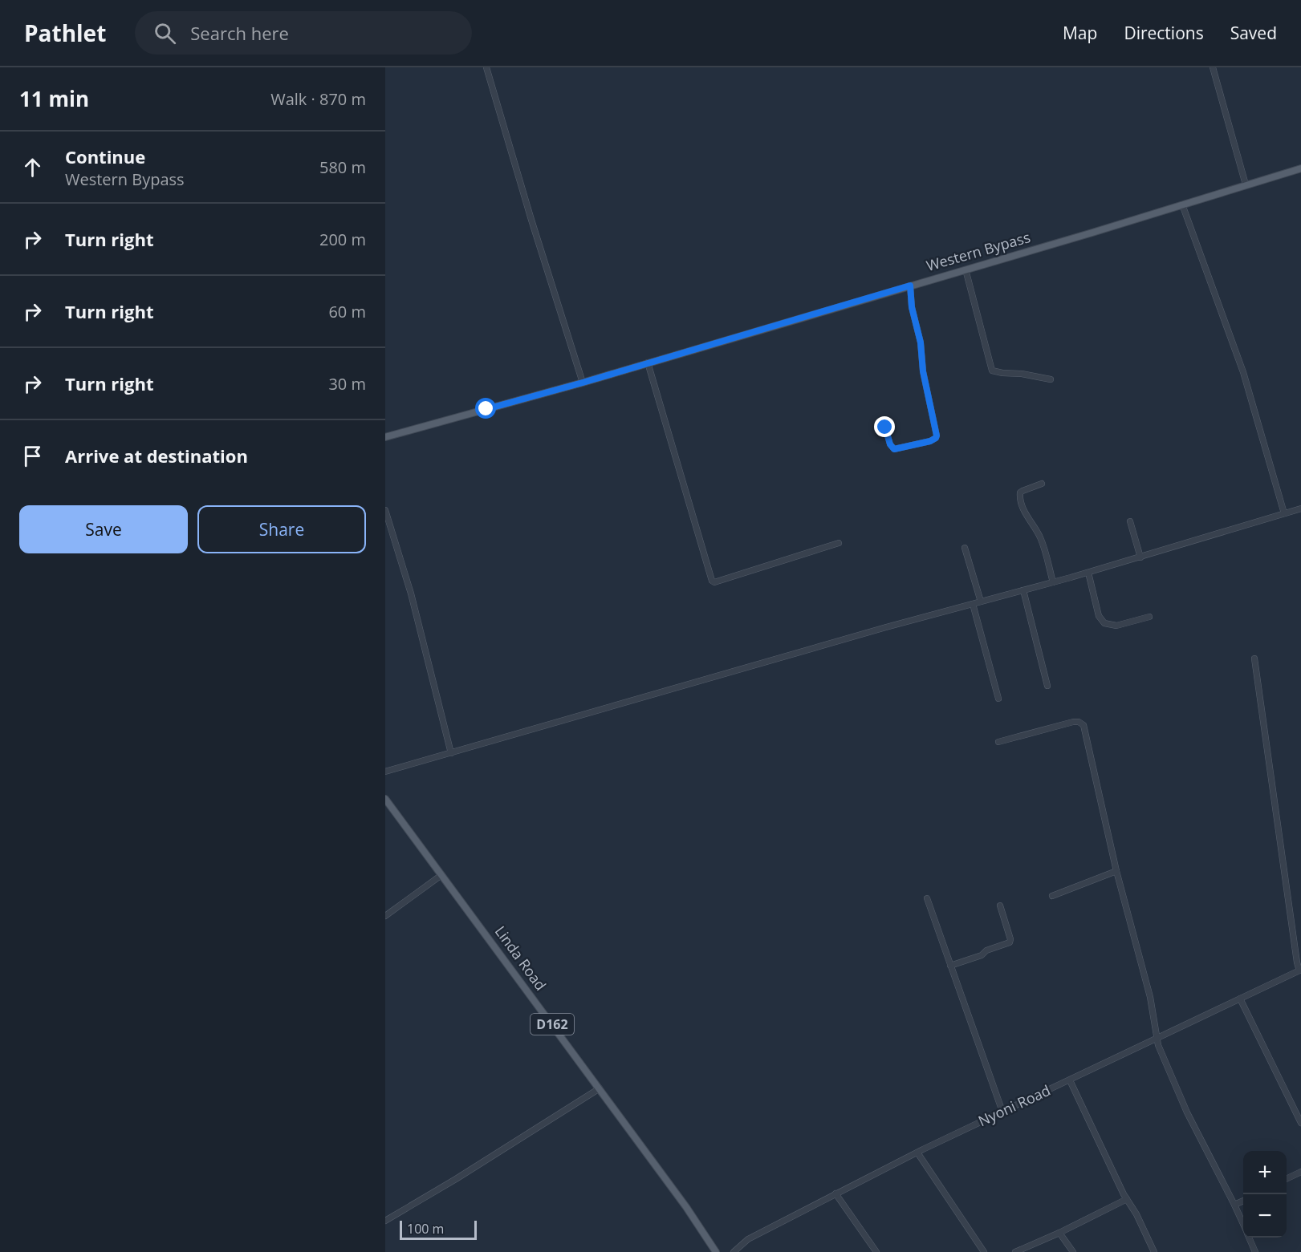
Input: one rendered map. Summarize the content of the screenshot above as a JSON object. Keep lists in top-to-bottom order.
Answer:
{
  "streets": {
    "main road": ["Western Bypass", "Linda Road", "D162"],
    "street": ["Nyoni Road"]
  },
  "scale_bar": "100 m",
  "page": {
    "header": "Pathlet",
    "search": "Search here",
    "nav": ["Map", "Directions", "Saved"],
    "heading": ["11 min", "Walk · 870 m"],
    "list": [
      ["Continue", "Western Bypass", "580 m"],
      ["Turn right", "200 m"],
      ["Turn right", "60 m"],
      ["Turn right", "30 m"],
      "Arrive at destination"
    ],
    "buttons": ["Save", "Share"],
    "map_buttons": ["+", "−"],
    "scale": "100 m"
  }
}
